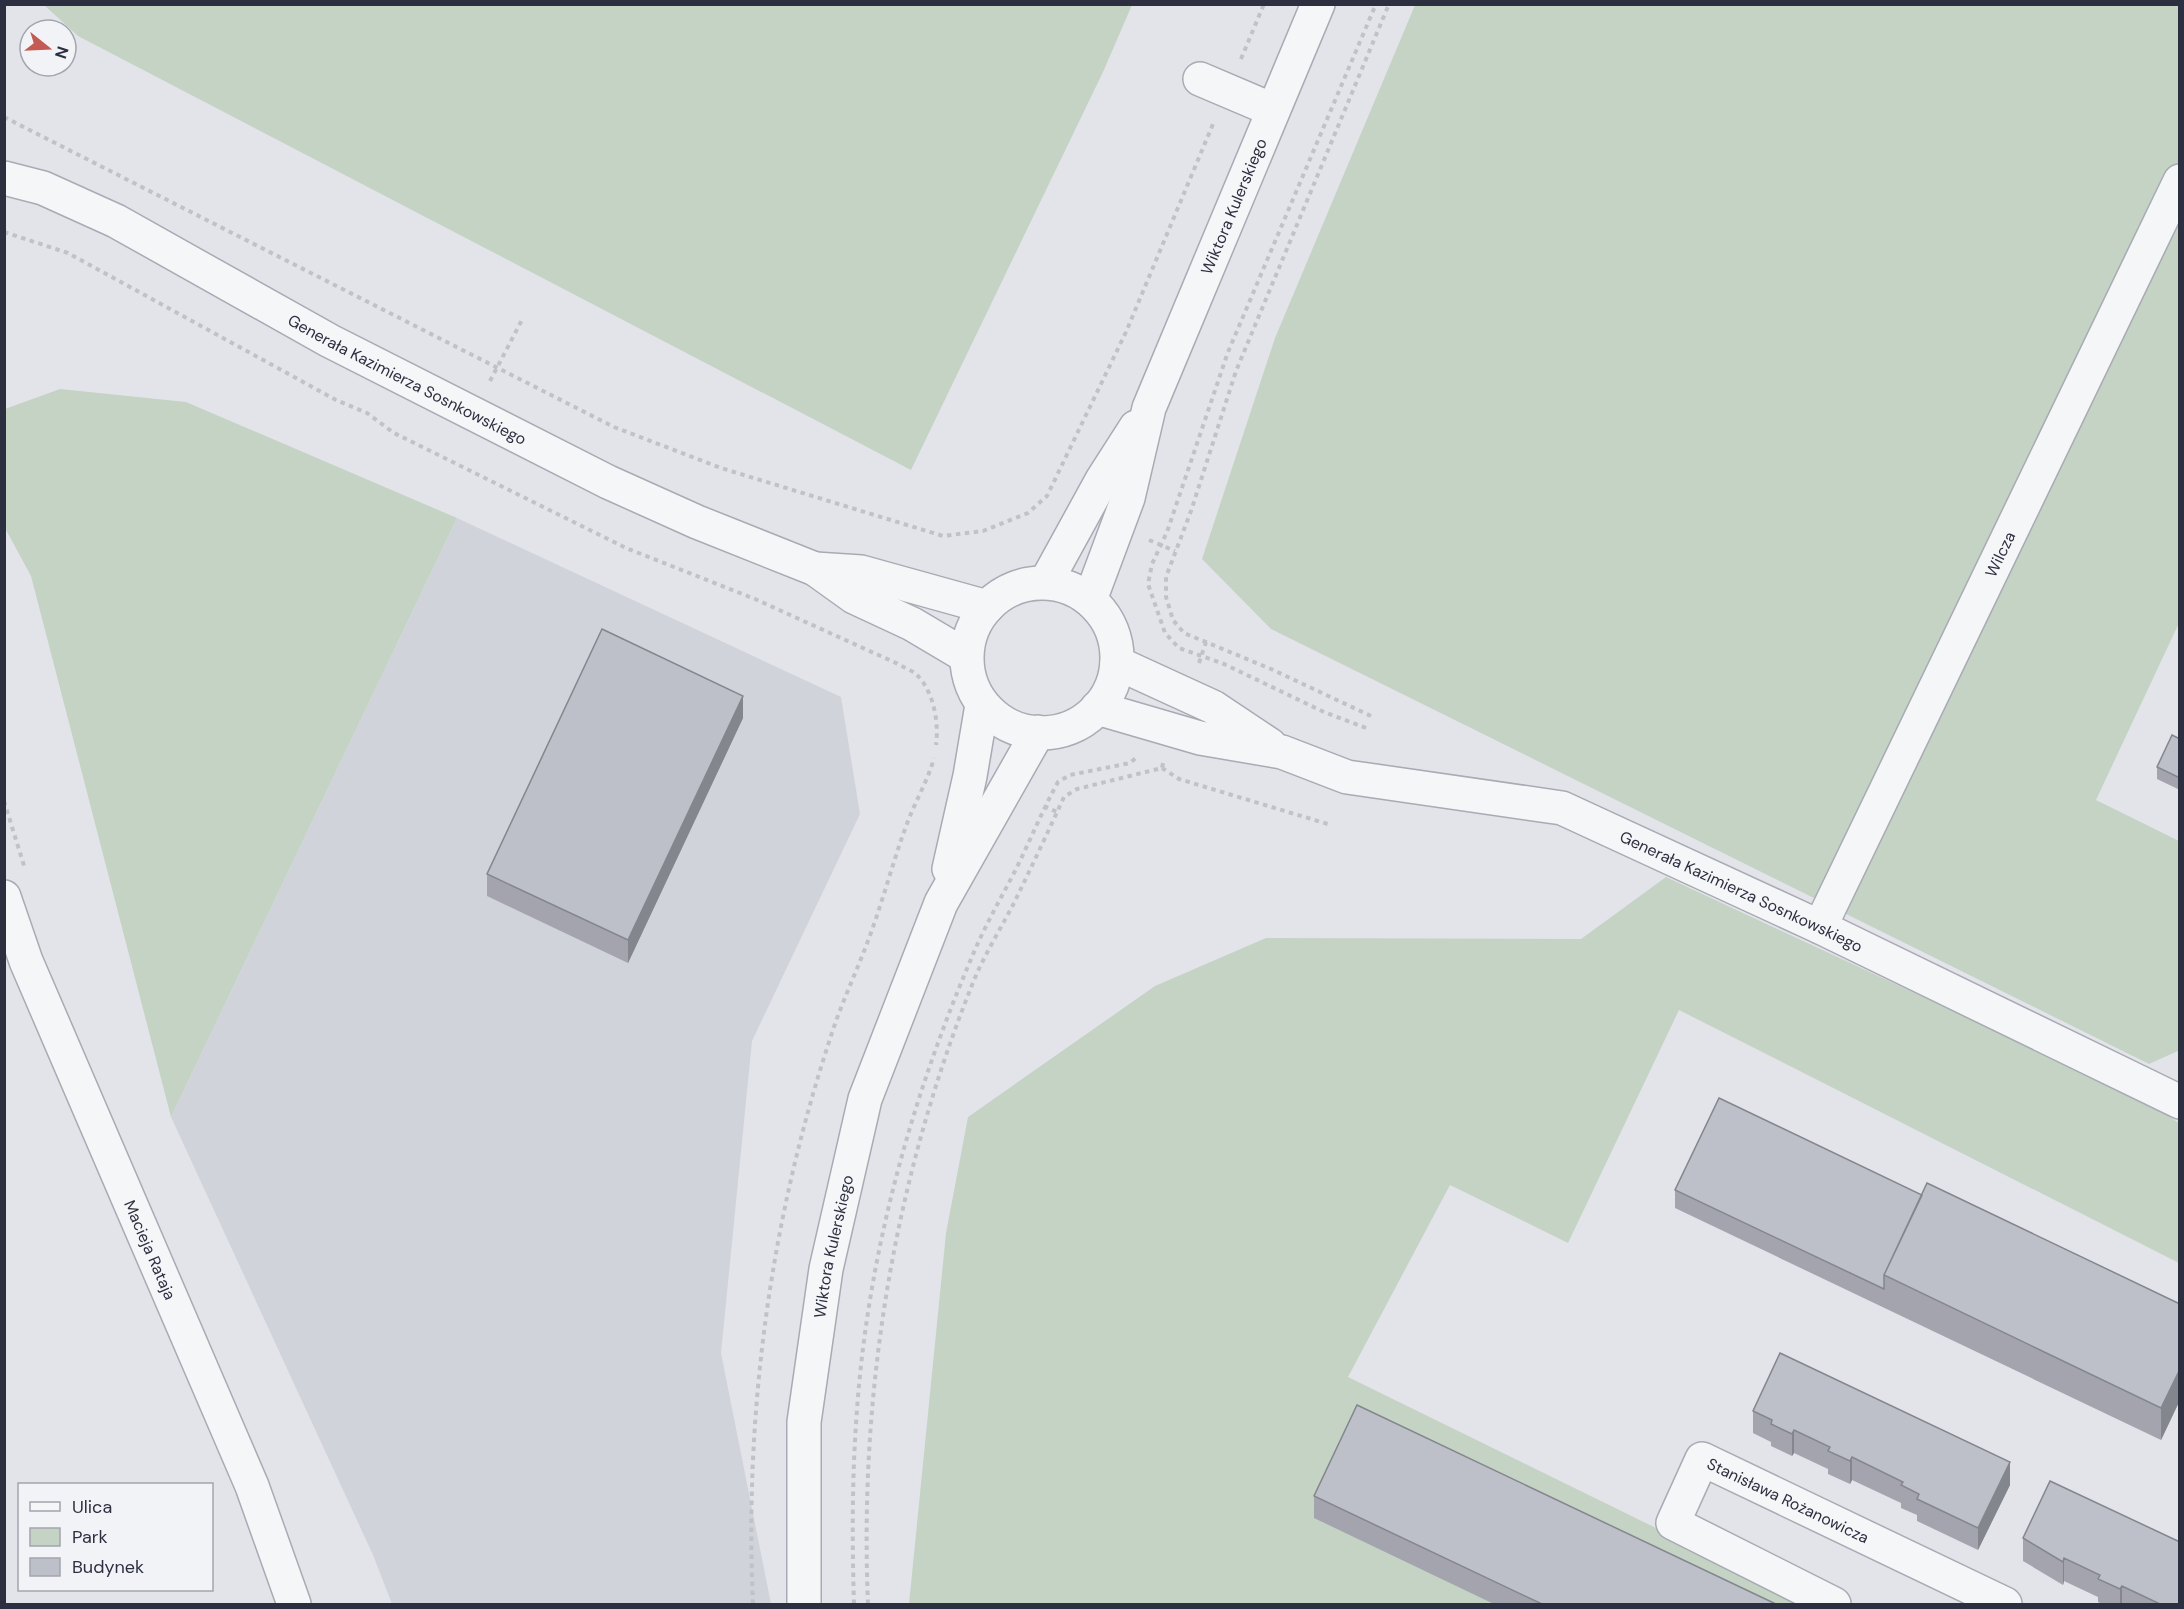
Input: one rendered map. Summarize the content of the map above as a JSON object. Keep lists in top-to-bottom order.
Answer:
{
  "streets": {
    "street": [
      "Wiktora Kulerskiego",
      "Generała Kazimierza Sosnkowskiego",
      "Wilcza",
      "Macieja Rataja",
      "Stanisława Rożanowicza"
    ]
  },
  "crossings": [
    ["Wiktora Kulerskiego", "Generała Kazimierza Sosnkowskiego"],
    ["Generała Kazimierza Sosnkowskiego", "Wilcza"]
  ],
  "legend": ["Ulica", "Park", "Budynek"],
  "north": "right"
}
